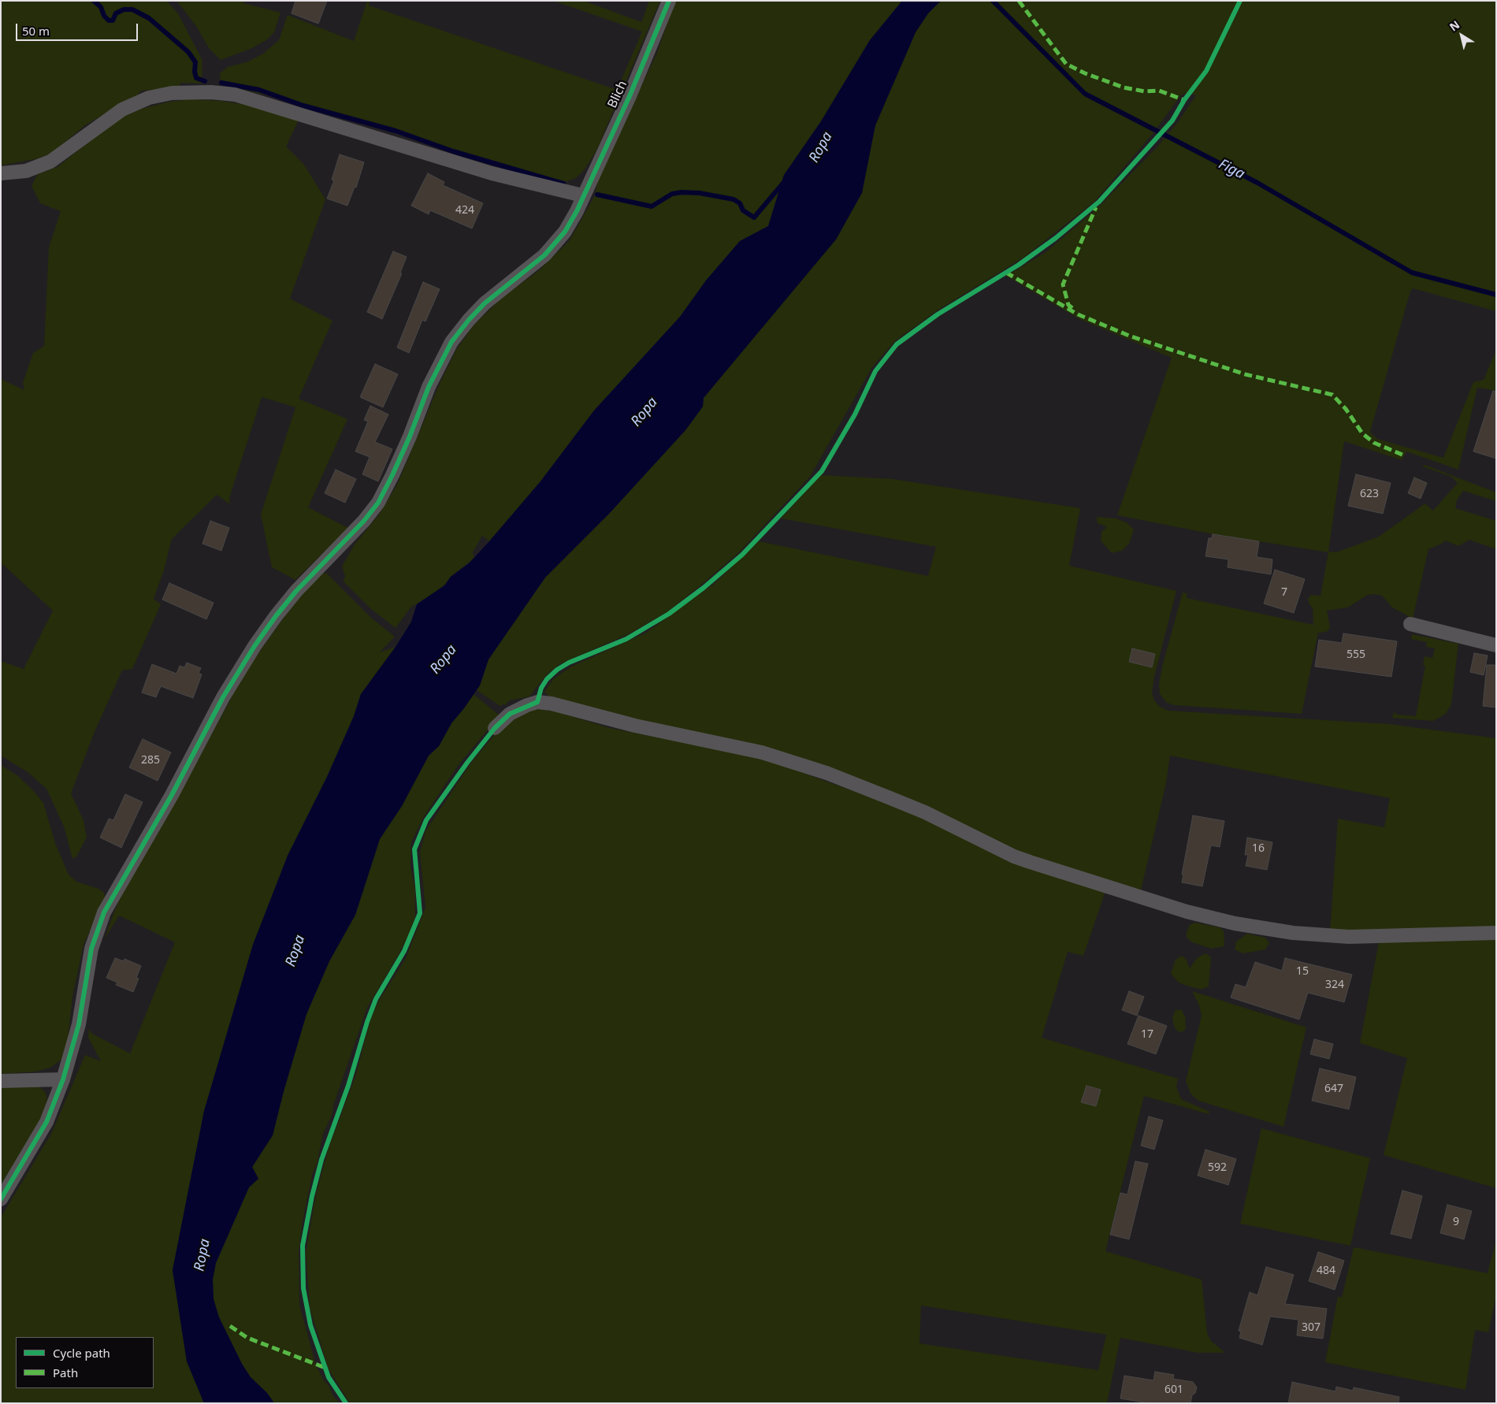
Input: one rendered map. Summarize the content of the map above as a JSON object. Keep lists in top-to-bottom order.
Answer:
{
  "streets": {
    "street": ["Blich"]
  },
  "water": ["Ropa", "Figa"],
  "house_numbers": [
    "424",
    "623",
    "7",
    "555",
    "285",
    "16",
    "15",
    "324",
    "17",
    "647",
    "592",
    "9",
    "484",
    "307",
    "601"
  ],
  "legend": ["Cycle path", "Path"],
  "scale_bar": "50 m",
  "north": "top left"
}
